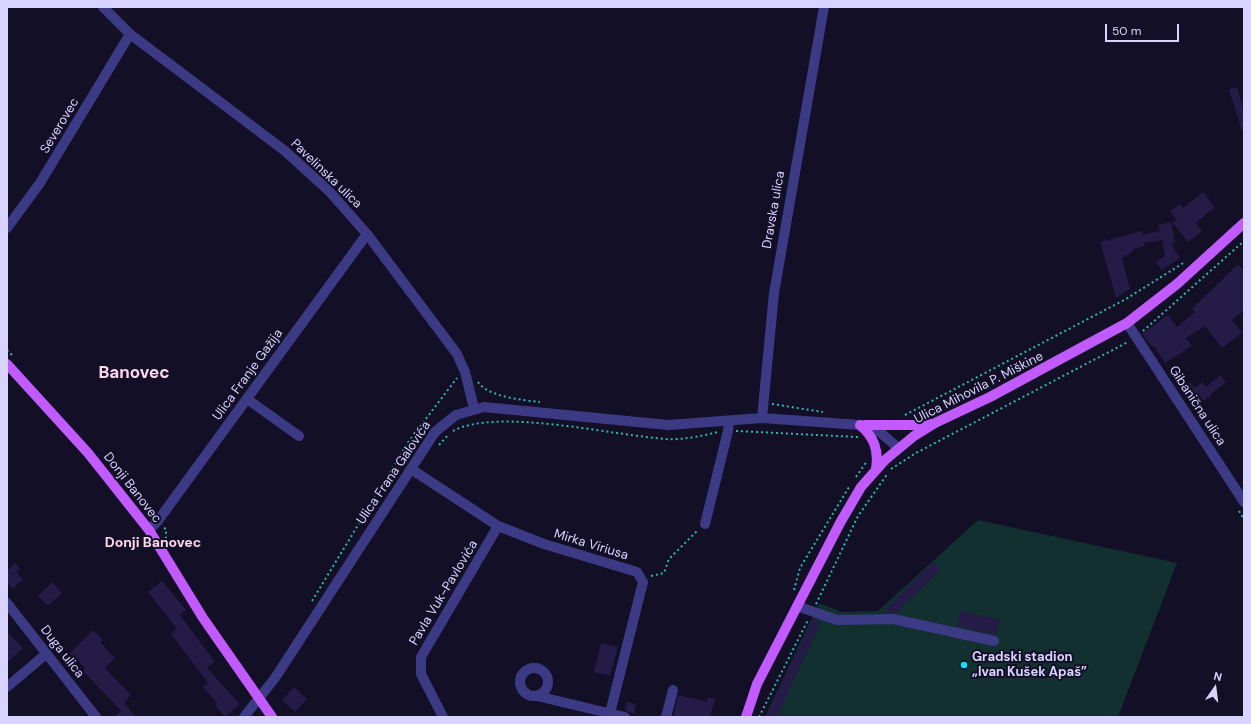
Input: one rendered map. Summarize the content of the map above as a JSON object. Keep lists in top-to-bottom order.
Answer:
{
  "streets": {
    "main road": ["Ulica Mihovila P. Miškine", "Donji Banovec"],
    "street": [
      "Severovec",
      "Pavelinska ulica",
      "Dravska ulica",
      "Ulica Franje Gažija",
      "Gibanična ulica",
      "Ulica Frana Galovića",
      "Mirka Viriusa",
      "Pavla Vuk-Pavlovića",
      "Duga ulica"
    ]
  },
  "crossings": [
    ["Severovec", "Pavelinska ulica"],
    ["Pavelinska ulica", "Ulica Franje Gažija"],
    ["Pavelinska ulica", "Ulica Frana Galovića"],
    ["Dravska ulica", "Ulica Frana Galovića"],
    ["Ulica Franje Gažija", "Donji Banovec"],
    ["Ulica Mihovila P. Miškine", "Gibanična ulica"],
    ["Ulica Mihovila P. Miškine", "Ulica Frana Galovića"],
    ["Ulica Frana Galovića", "Donji Banovec"],
    ["Ulica Frana Galovića", "Mirka Viriusa"],
    ["Mirka Viriusa", "Pavla Vuk-Pavlovića"]
  ],
  "districts": ["Banovec", "Donji Banovec"],
  "places": ["Gradski stadion „Ivan Kušek Apaš”"],
  "scale_bar": "50 m",
  "north": "top"
}
